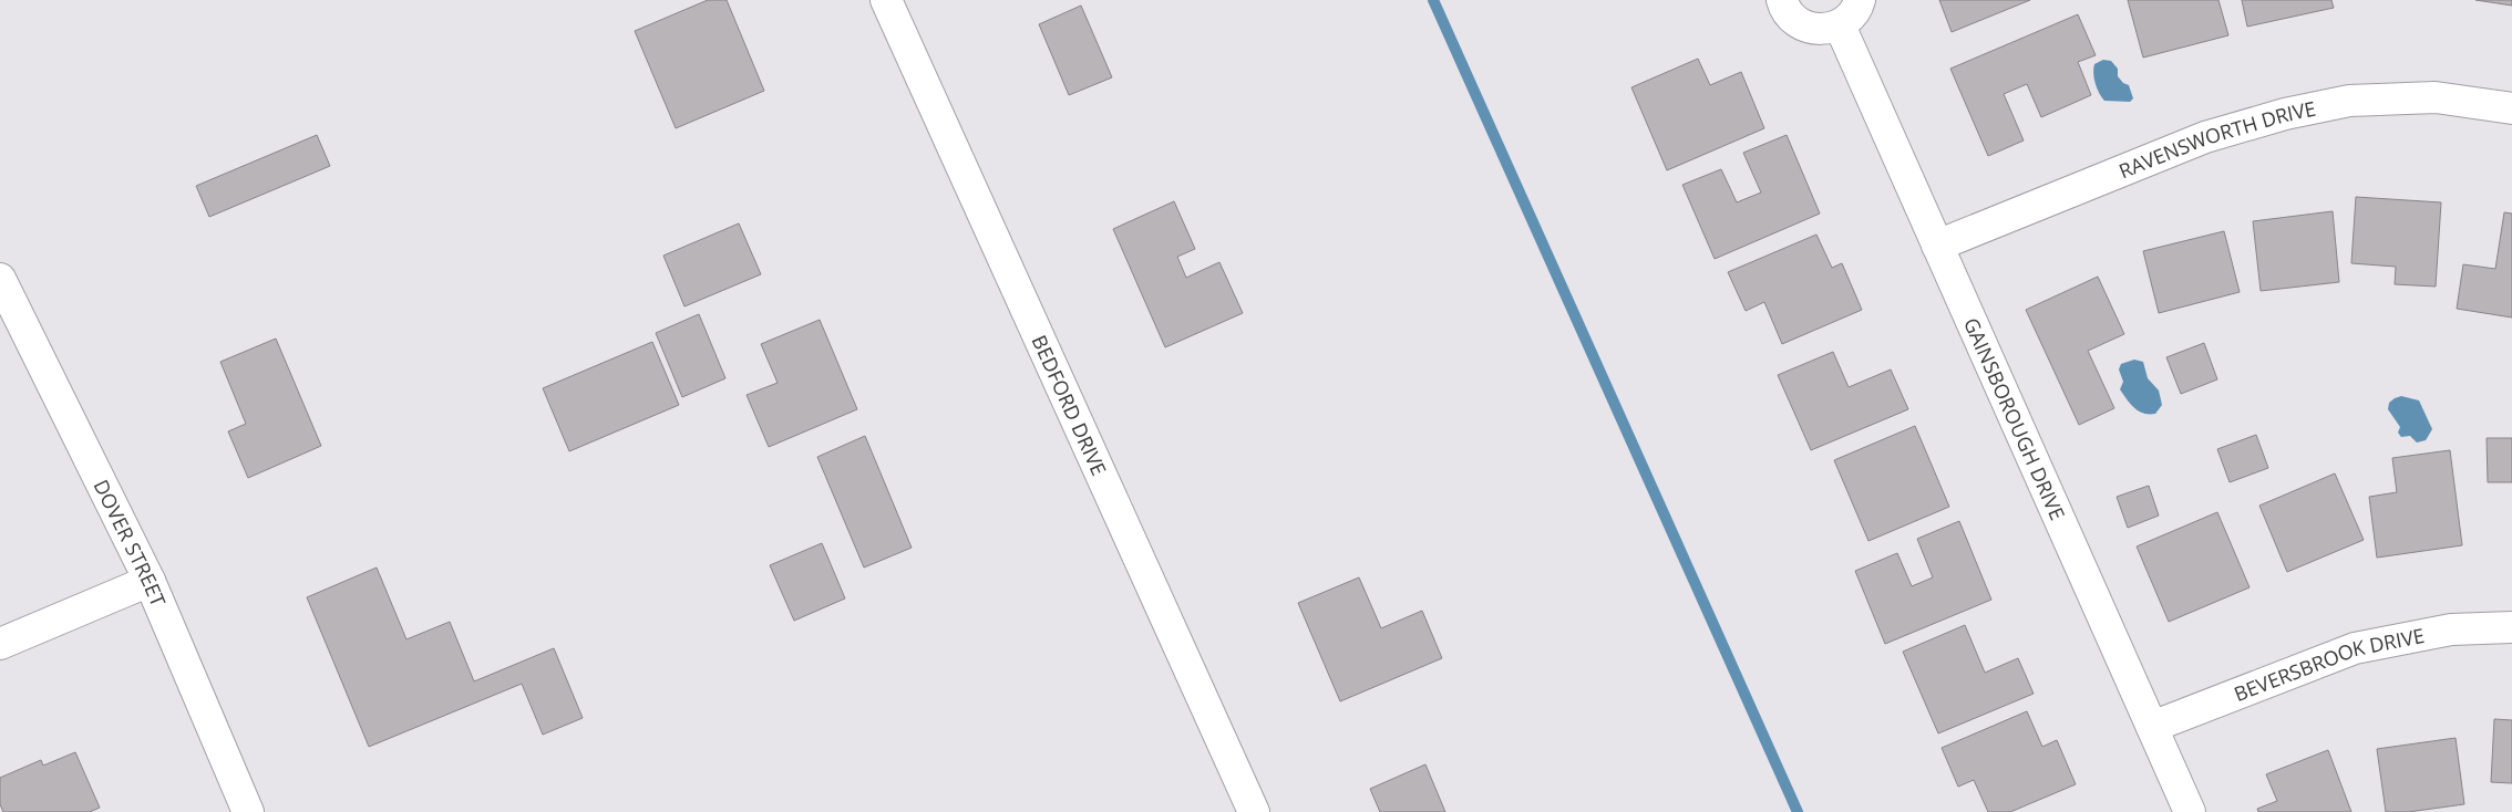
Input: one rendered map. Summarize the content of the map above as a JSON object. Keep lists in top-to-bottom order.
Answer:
{
  "streets": {
    "street": [
      "RAVENSWORTH DRIVE",
      "BEDFORD DRIVE",
      "GAINSBOROUGH DRIVE",
      "DOVER STREET",
      "BEVERSBROOK DRIVE"
    ]
  },
  "crossings": [
    ["RAVENSWORTH DRIVE", "GAINSBOROUGH DRIVE"],
    ["GAINSBOROUGH DRIVE", "BEVERSBROOK DRIVE"]
  ]
}
